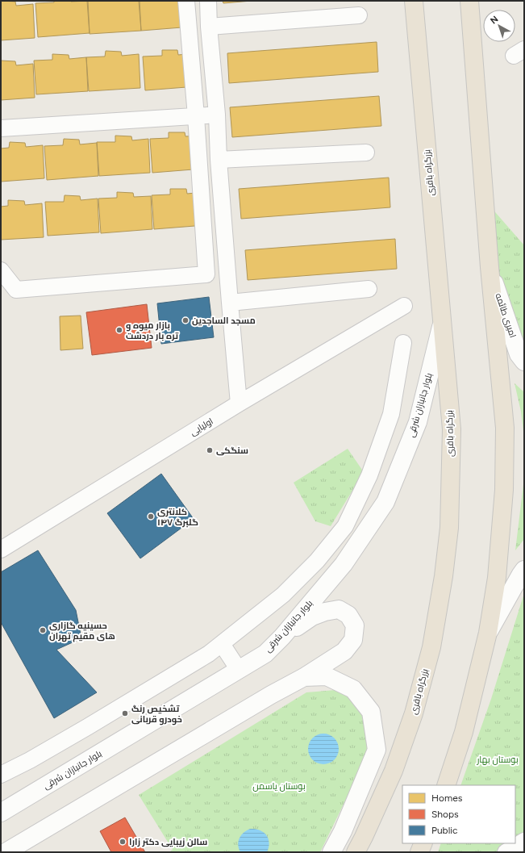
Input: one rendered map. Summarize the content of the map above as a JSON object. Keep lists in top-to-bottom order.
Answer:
{
  "streets": {
    "highway": ["بزرگراه باقری"],
    "main road": ["امیری طائمه", "بلوار جانبازان شرقی"],
    "street": ["اولیایی"]
  },
  "crossings": [
    ["بزرگراه باقری", "بلوار جانبازان شرقی"]
  ],
  "parks": ["بوستان بهار", "بوستان یاسمن"],
  "places": [
    "مسجد الساجدین",
    "بازار میوه و تره بار دردشت",
    "سنگکی",
    "کلانتری ۱۴۷ گلبرگ",
    "حسینیه گازاری های مقیم تهران",
    "تشخیص رنگ خودرو قربانی",
    "سالن زیبایی دکتر زارا"
  ],
  "legend": ["Homes", "Shops", "Public"],
  "north": "top left"
}
